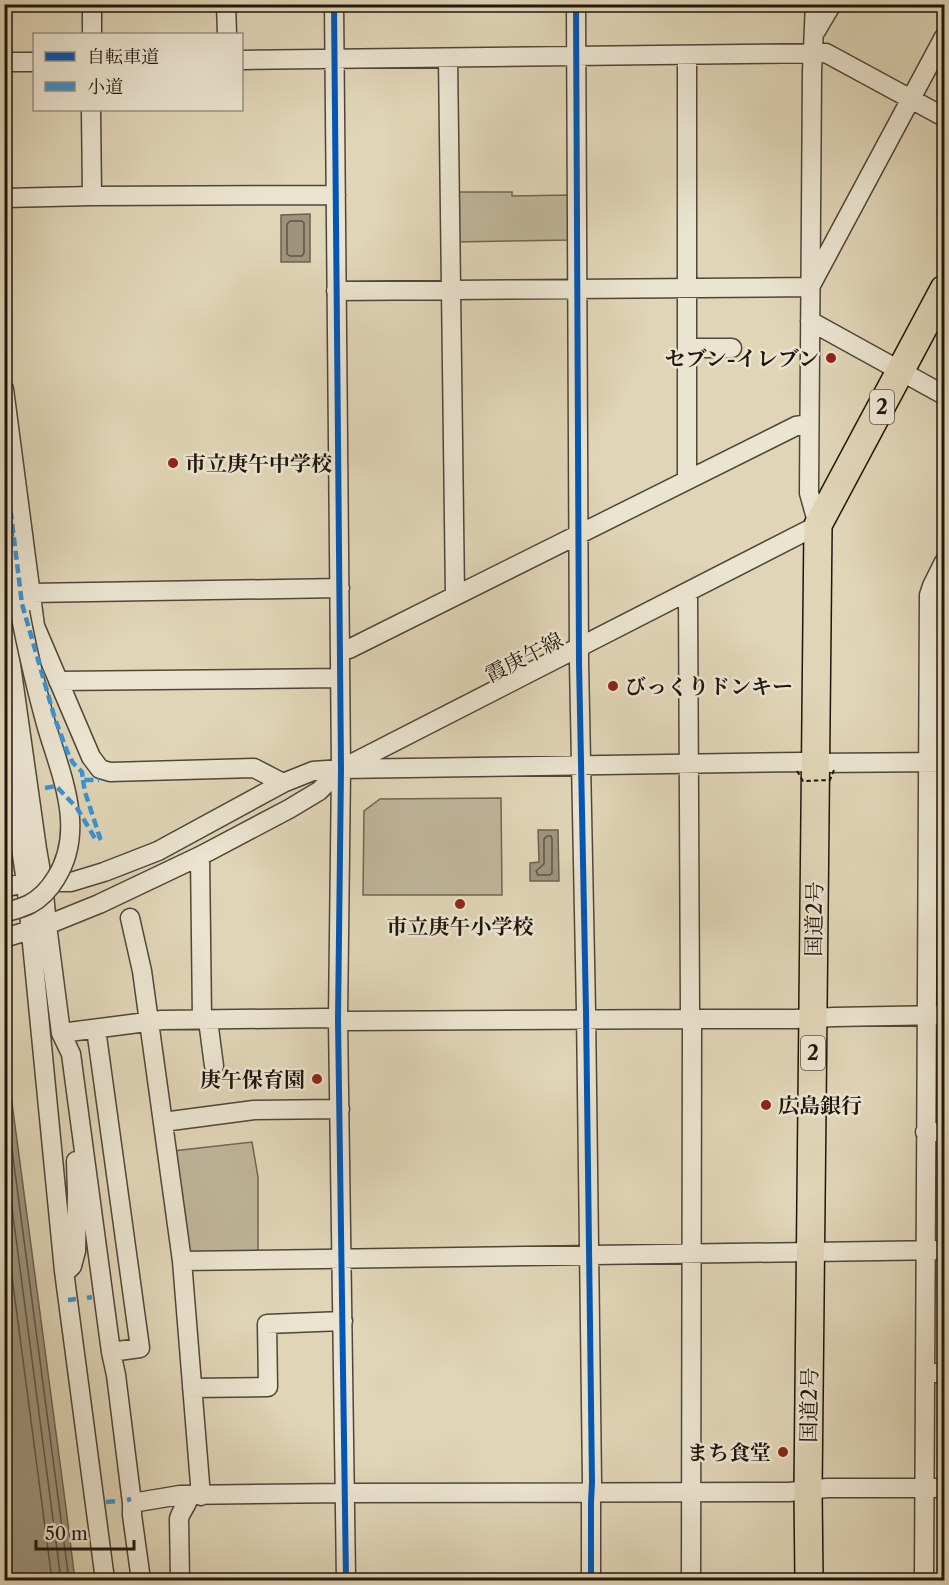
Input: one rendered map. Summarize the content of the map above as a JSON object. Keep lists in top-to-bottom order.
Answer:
{
  "streets": {
    "highway": ["2", "国道2号"],
    "street": ["霞庚午線"]
  },
  "crossings": [
    ["霞庚午線", "国道2号"]
  ],
  "places": [
    "セブン-イレブン",
    "市立庚午中学校",
    "びっくりドンキー",
    "市立庚午小学校",
    "庚午保育園",
    "広島銀行",
    "まち食堂"
  ],
  "legend": ["自転車道", "小道"],
  "scale_bar": "50 m"
}
